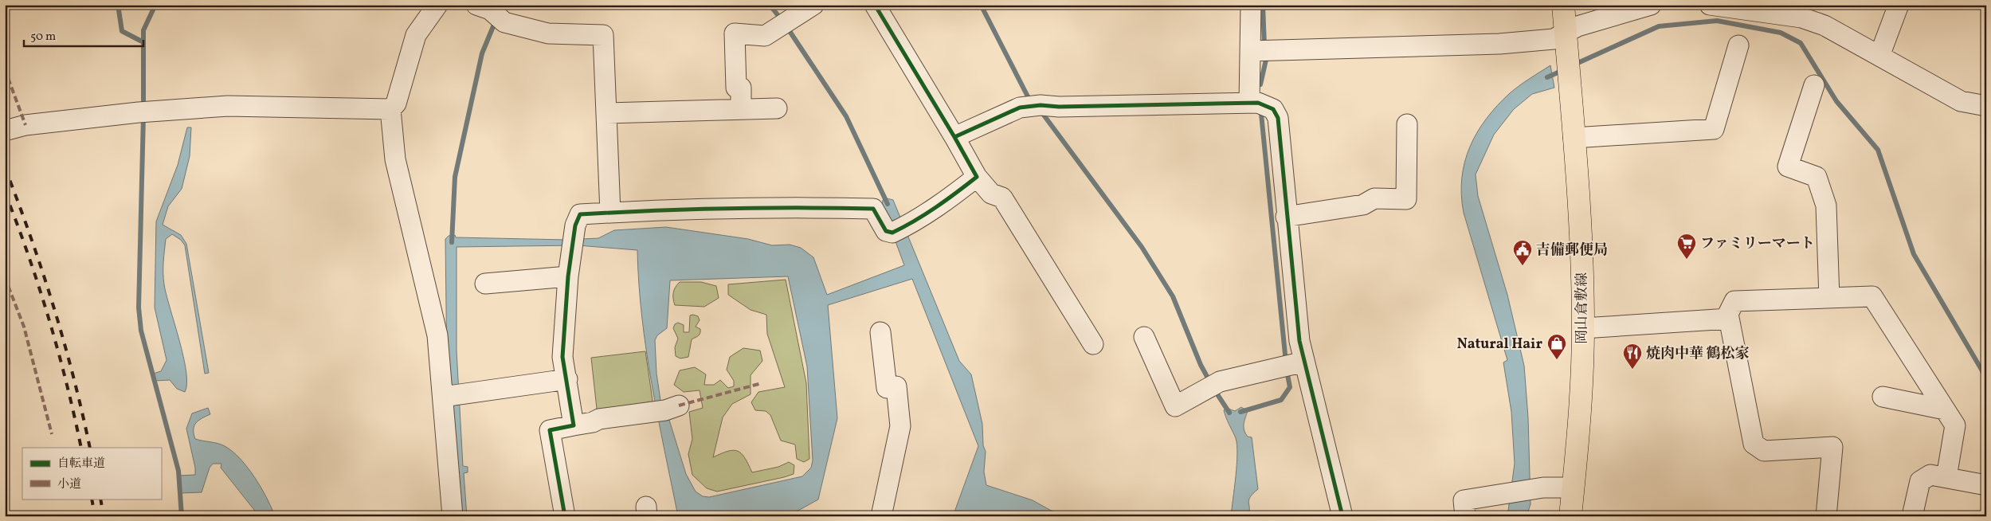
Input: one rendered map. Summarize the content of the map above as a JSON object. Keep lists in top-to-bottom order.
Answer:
{
  "streets": {
    "main road": ["岡山倉敷線"]
  },
  "places": {
    "supermarket": ["ファミリーマート"],
    "public building": ["吉備郵便局"],
    "shop": ["Natural Hair"],
    "restaurant": ["焼肉中華 鶴松家"]
  },
  "legend": ["自転車道", "小道"],
  "scale_bar": "50 m"
}
